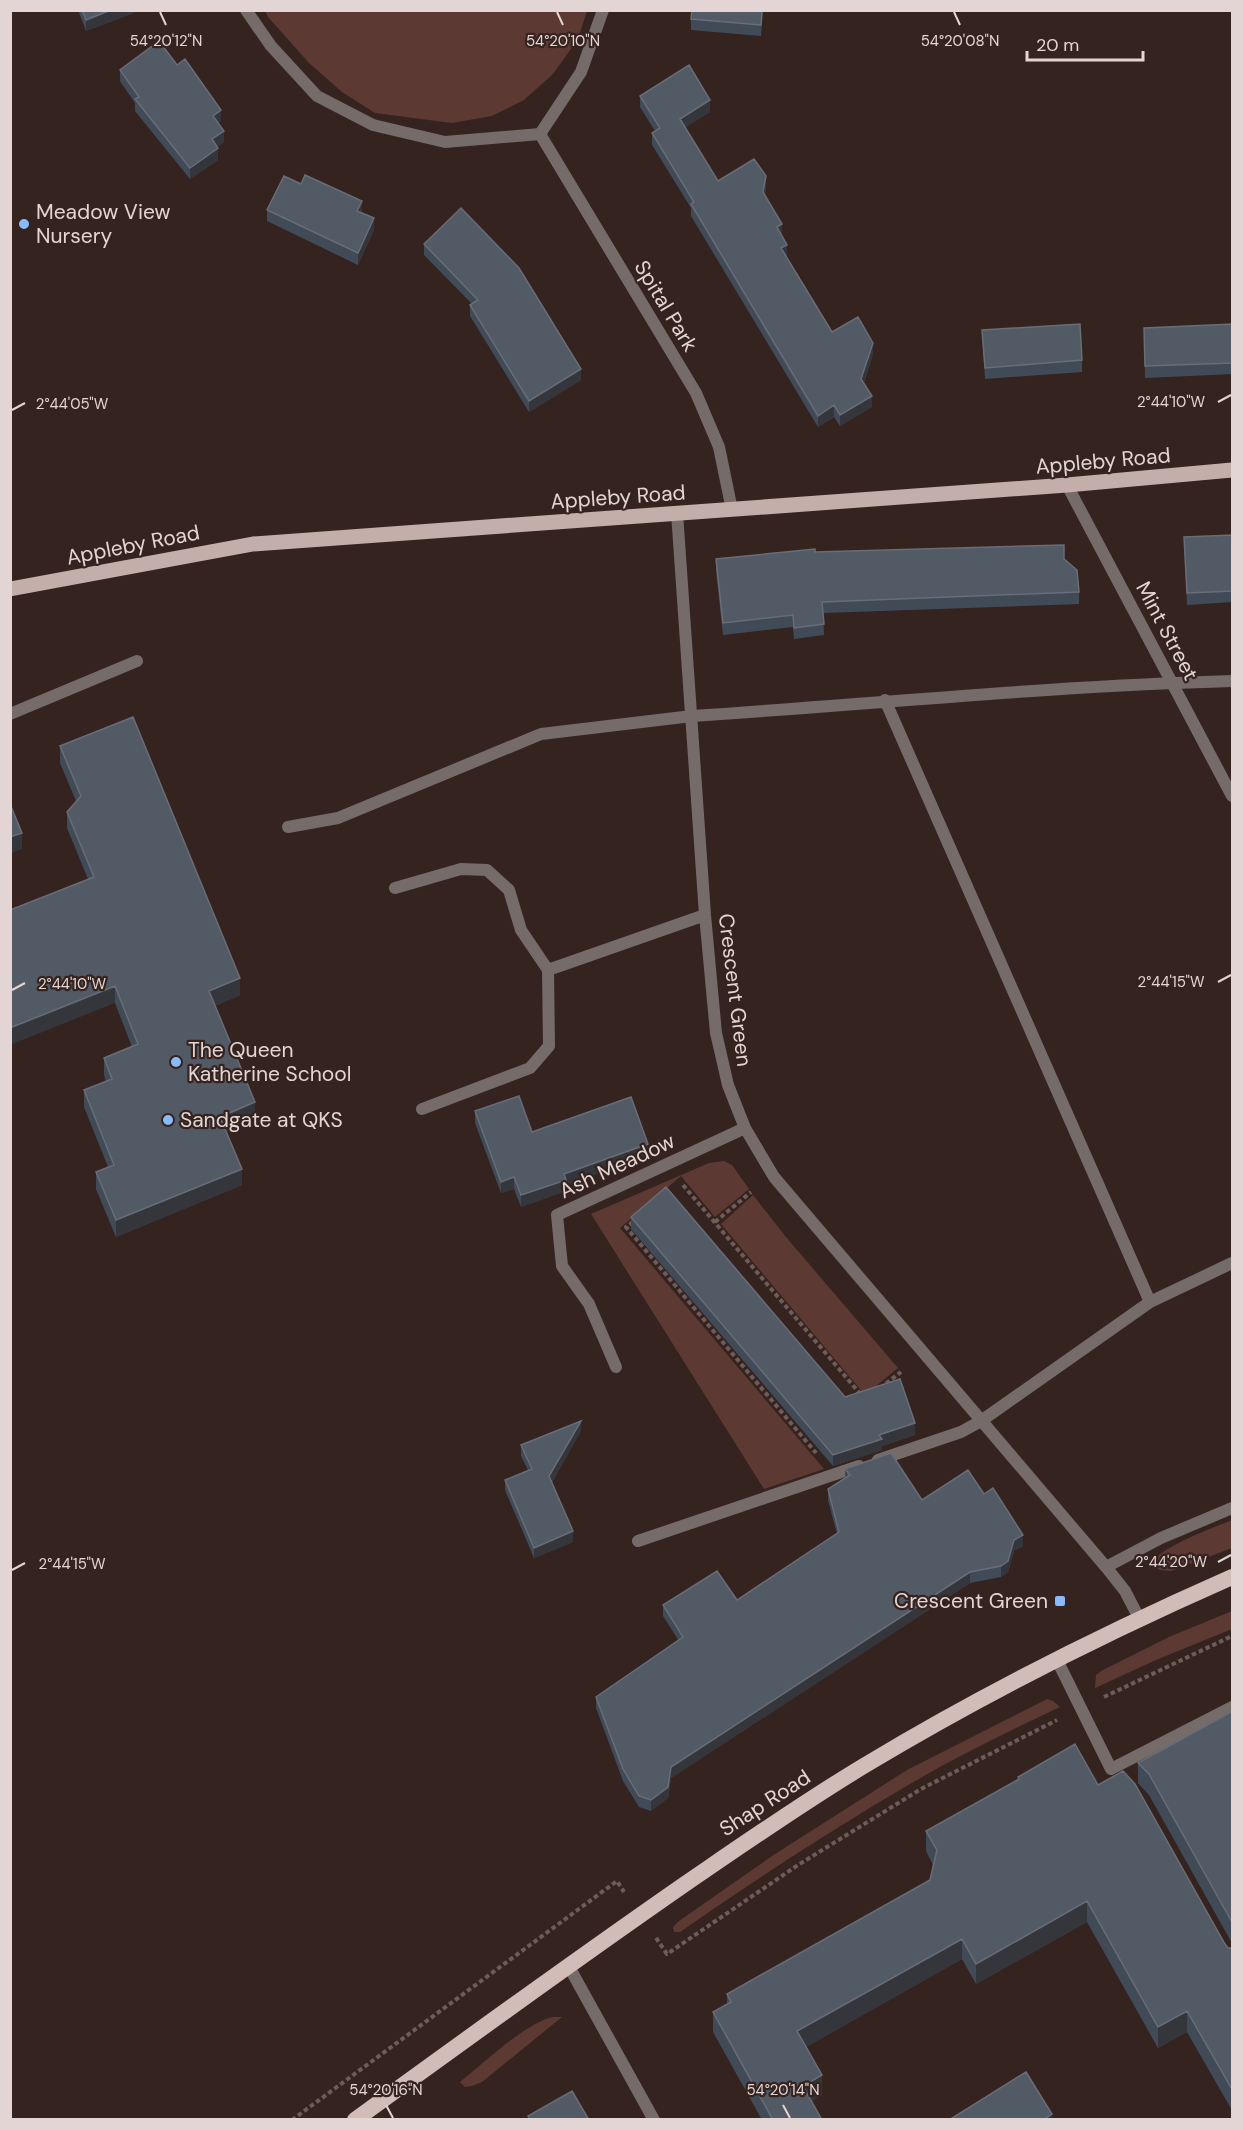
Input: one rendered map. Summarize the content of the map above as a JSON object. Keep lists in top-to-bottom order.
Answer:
{
  "streets": {
    "highway": ["Shap Road"],
    "main road": ["Appleby Road"],
    "street": [
      "Spital Park",
      "Mint Street",
      "Crescent Green",
      "Ash Meadow"
    ]
  },
  "crossings": [
    ["Spital Park", "Appleby Road"],
    ["Appleby Road", "Mint Street"],
    ["Appleby Road", "Crescent Green"],
    ["Crescent Green", "Ash Meadow"],
    ["Crescent Green", "Shap Road"]
  ],
  "places": {
    "other": ["Meadow View Nursery", "The Queen Katherine School", "Sandgate at QKS"],
    "transit": ["Crescent Green"]
  },
  "scale_bar": "20 m",
  "coordinates": [
    "54°20'12\"N",
    "54°20'10\"N",
    "54°20'08\"N",
    "2°44'10\"W",
    "2°44'05\"W",
    "2°44'15\"W",
    "2°44'20\"W",
    "54°20'16\"N",
    "54°20'14\"N"
  ]
}
